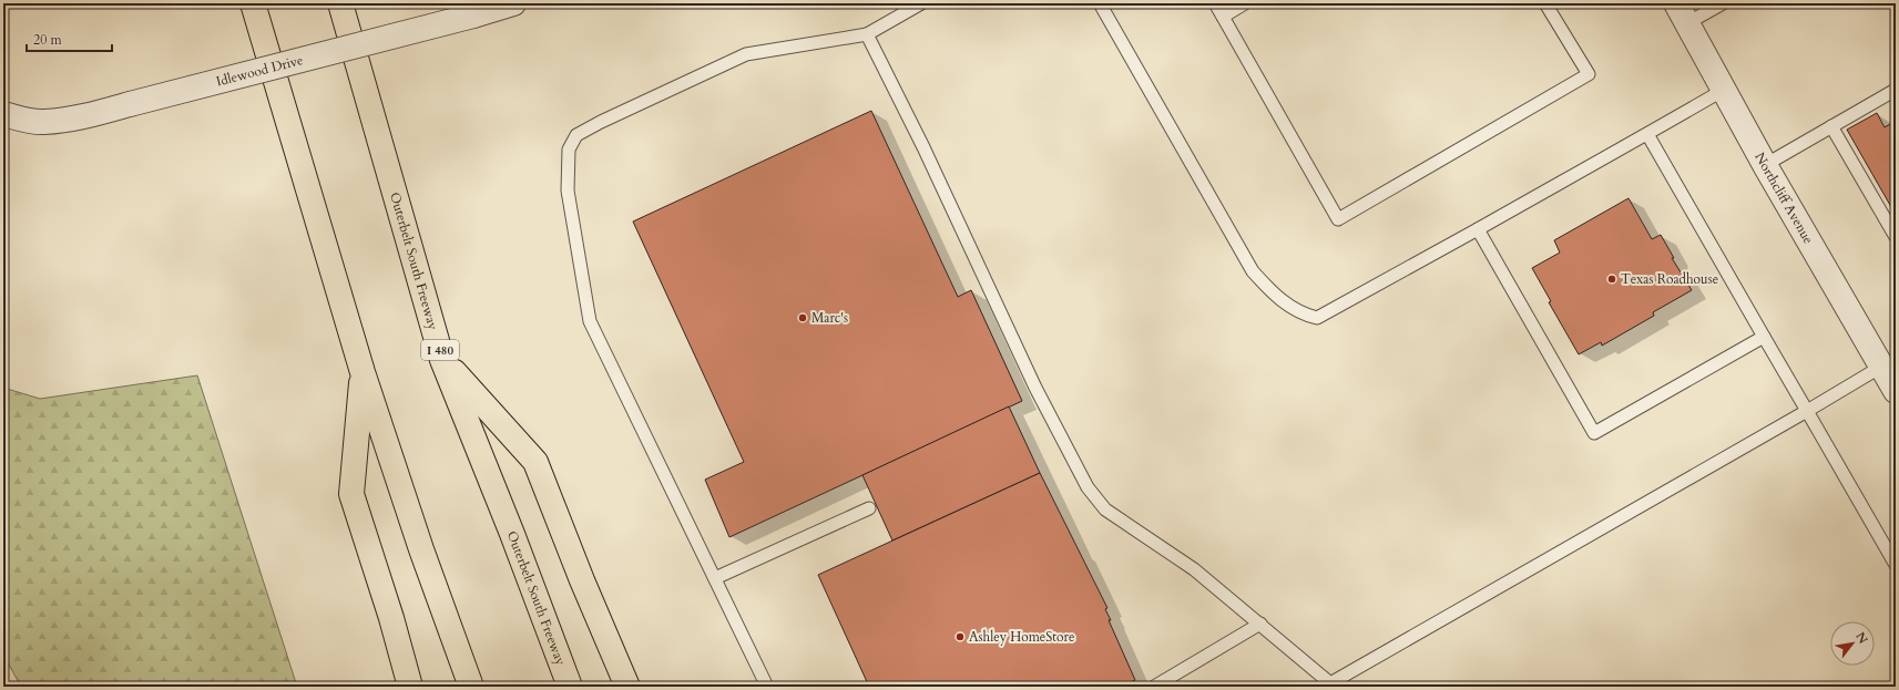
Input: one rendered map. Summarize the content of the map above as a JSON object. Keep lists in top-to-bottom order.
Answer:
{
  "streets": {
    "highway": ["Outerbelt South Freeway", "I 480"],
    "street": ["Idlewood Drive", "Northcliff Avenue"]
  },
  "places": ["Texas Roadhouse", "Marc's", "Ashley HomeStore"],
  "scale_bar": "20 m",
  "north": "top right"
}
